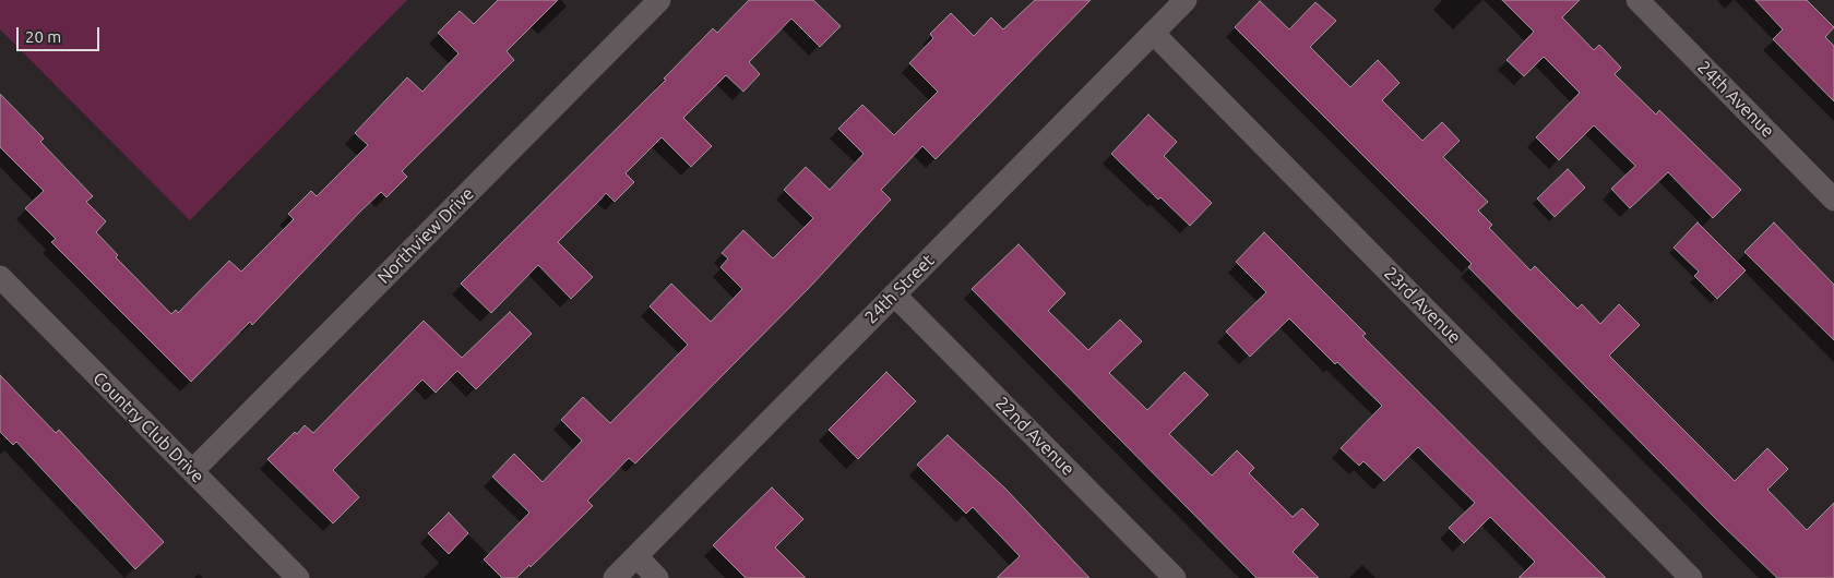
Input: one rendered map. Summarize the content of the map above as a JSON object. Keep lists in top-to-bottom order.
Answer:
{
  "streets": {
    "street": [
      "24th Avenue",
      "Northview Drive",
      "24th Street",
      "23rd Avenue",
      "Country Club Drive",
      "22nd Avenue"
    ]
  },
  "crossings": [
    ["Northview Drive", "Country Club Drive"],
    ["24th Street", "23rd Avenue"],
    ["24th Street", "22nd Avenue"]
  ],
  "scale_bar": "20 m"
}
